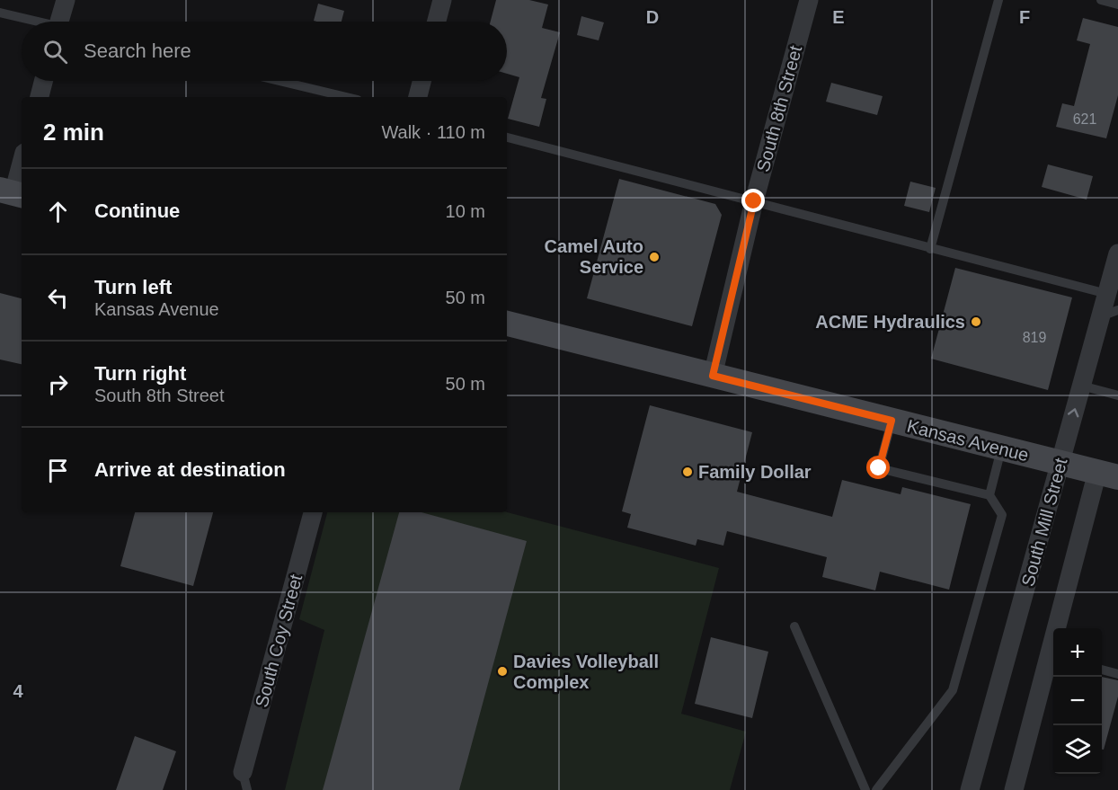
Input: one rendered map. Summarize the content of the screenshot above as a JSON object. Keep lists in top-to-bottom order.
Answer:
{
  "streets": {
    "main road": ["Kansas Avenue"],
    "street": ["South 8th Street", "South Mill Street", "South Coy Street"]
  },
  "crossings": [
    ["South 8th Street", "Kansas Avenue"],
    ["Kansas Avenue", "South Mill Street"]
  ],
  "places": [
    "Camel Auto Service",
    "ACME Hydraulics",
    "Family Dollar",
    "Davies Volleyball Complex"
  ],
  "house_numbers": ["621", "819"],
  "page": {
    "search": "Search here",
    "heading": ["2 min", "Walk · 110 m"],
    "list": [
      ["Continue", "10 m"],
      ["Turn left", "Kansas Avenue", "50 m"],
      ["Turn right", "South 8th Street", "50 m"],
      "Arrive at destination"
    ],
    "map_buttons": ["+", "−"]
  },
  "grid": {
    "columns": ["D", "E", "F"],
    "rows": ["4"]
  }
}
